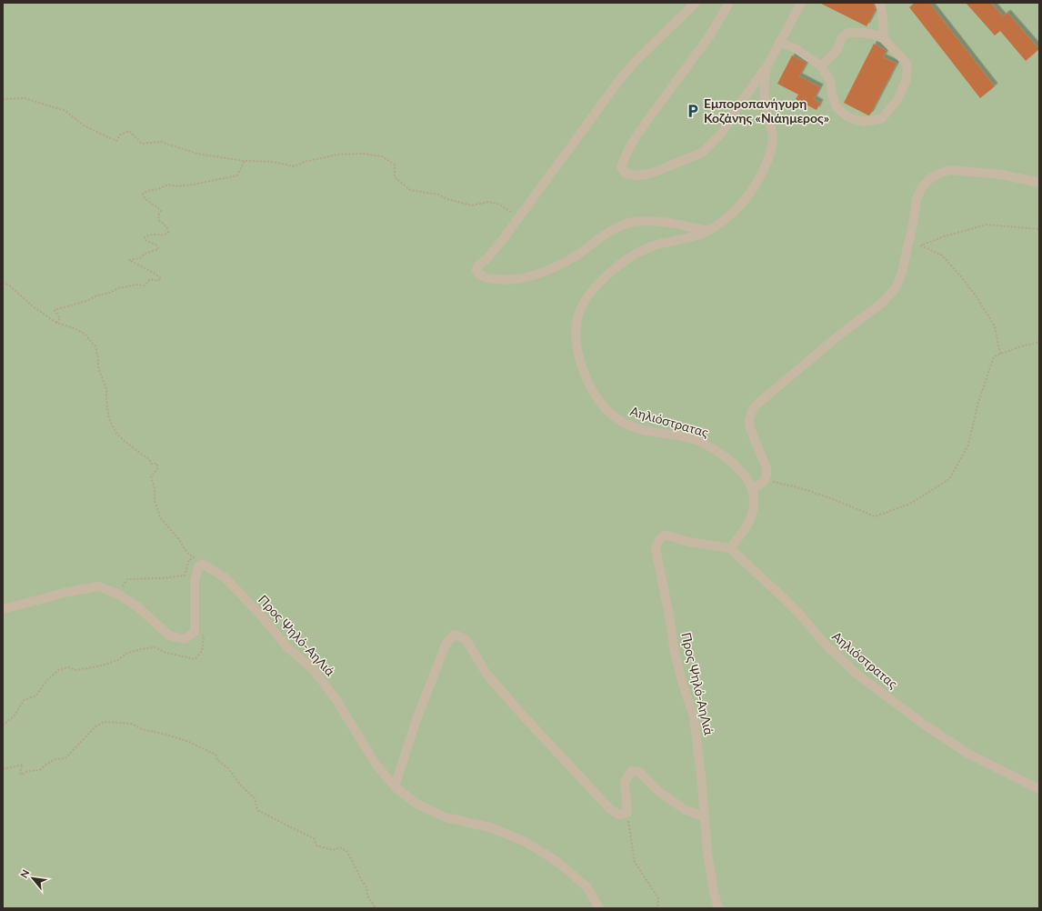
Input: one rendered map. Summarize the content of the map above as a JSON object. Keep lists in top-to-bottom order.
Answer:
{
  "streets": {
    "street": ["Αηλιόστρατας", "Προς Ψηλό-ΑηΛιά"]
  },
  "crossings": [
    ["Αηλιόστρατας", "Προς Ψηλό-ΑηΛιά"]
  ],
  "places": {
    "parking": ["Εμποροπανήγυρη Κοζάνης «Νιάημερος»"]
  },
  "north": "top left"
}
